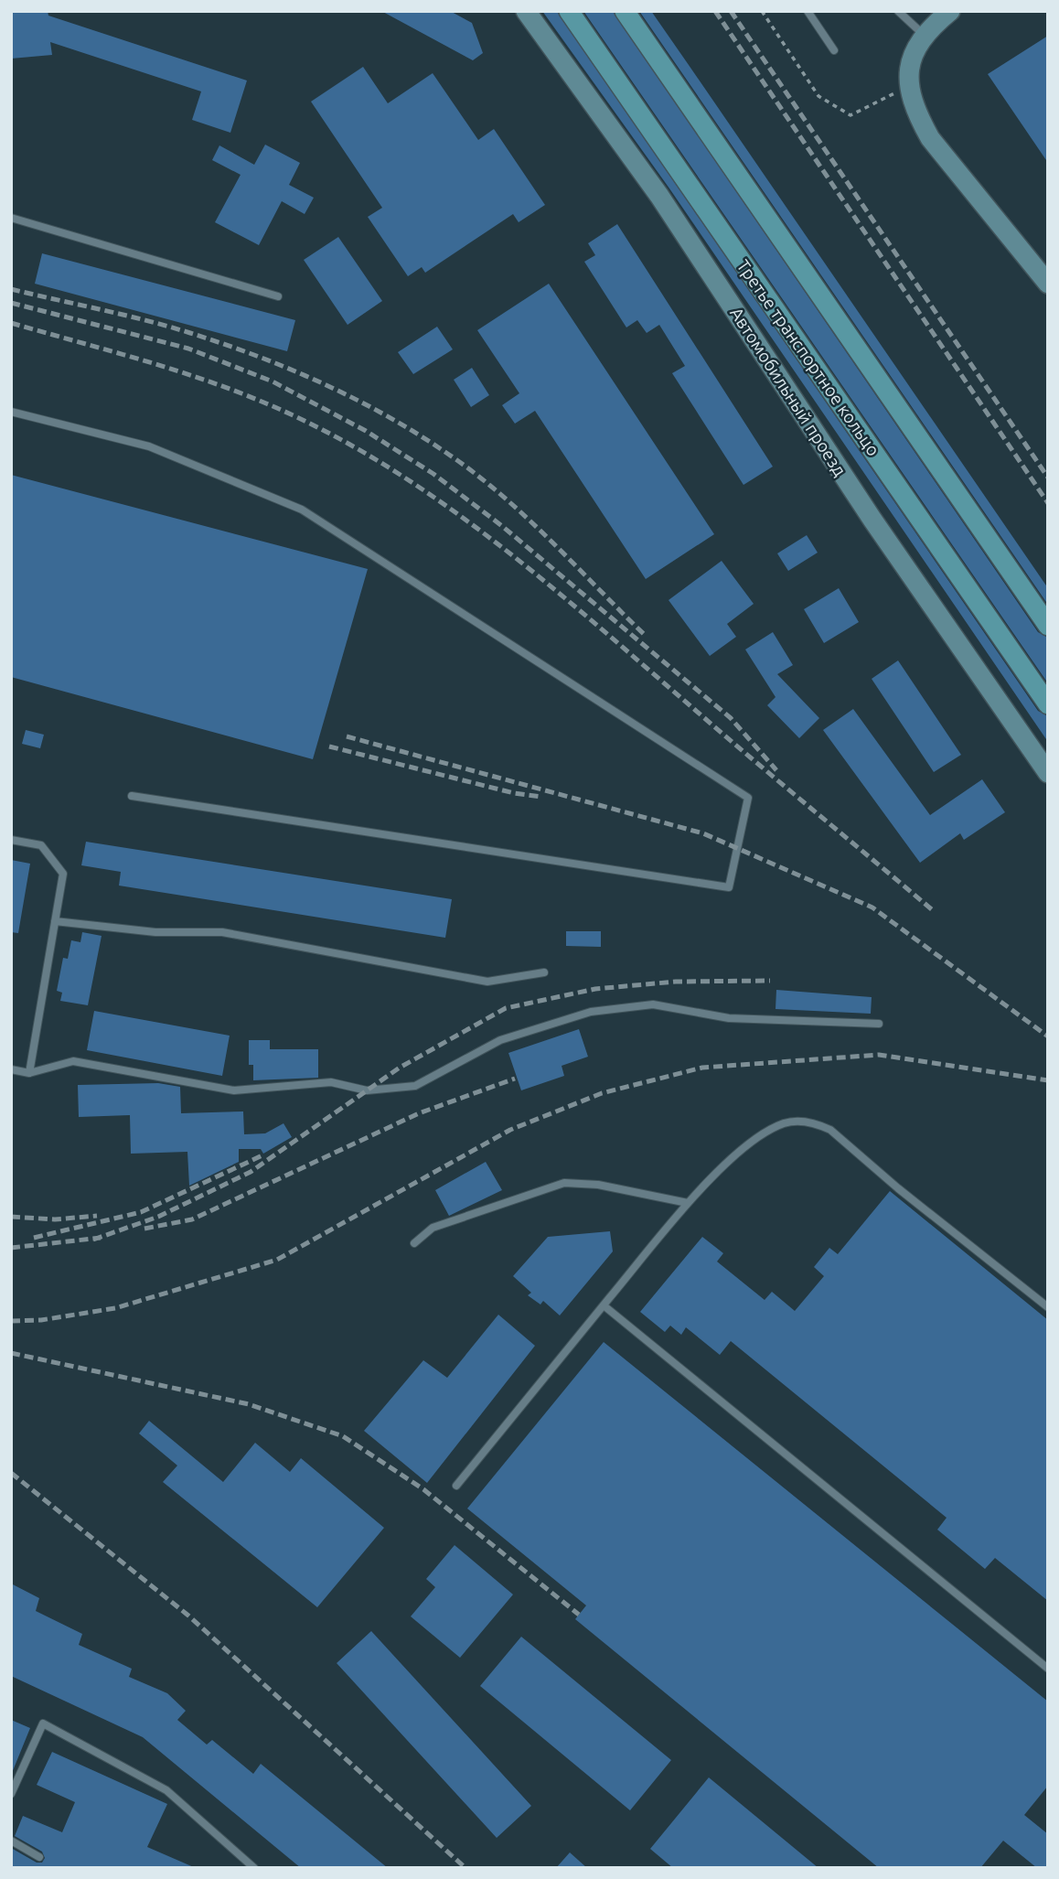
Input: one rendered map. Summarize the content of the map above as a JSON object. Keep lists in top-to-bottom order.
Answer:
{
  "streets": {
    "main road": ["Третье транспортное кольцо"],
    "street": ["Автомобильный проезд"]
  }
}
